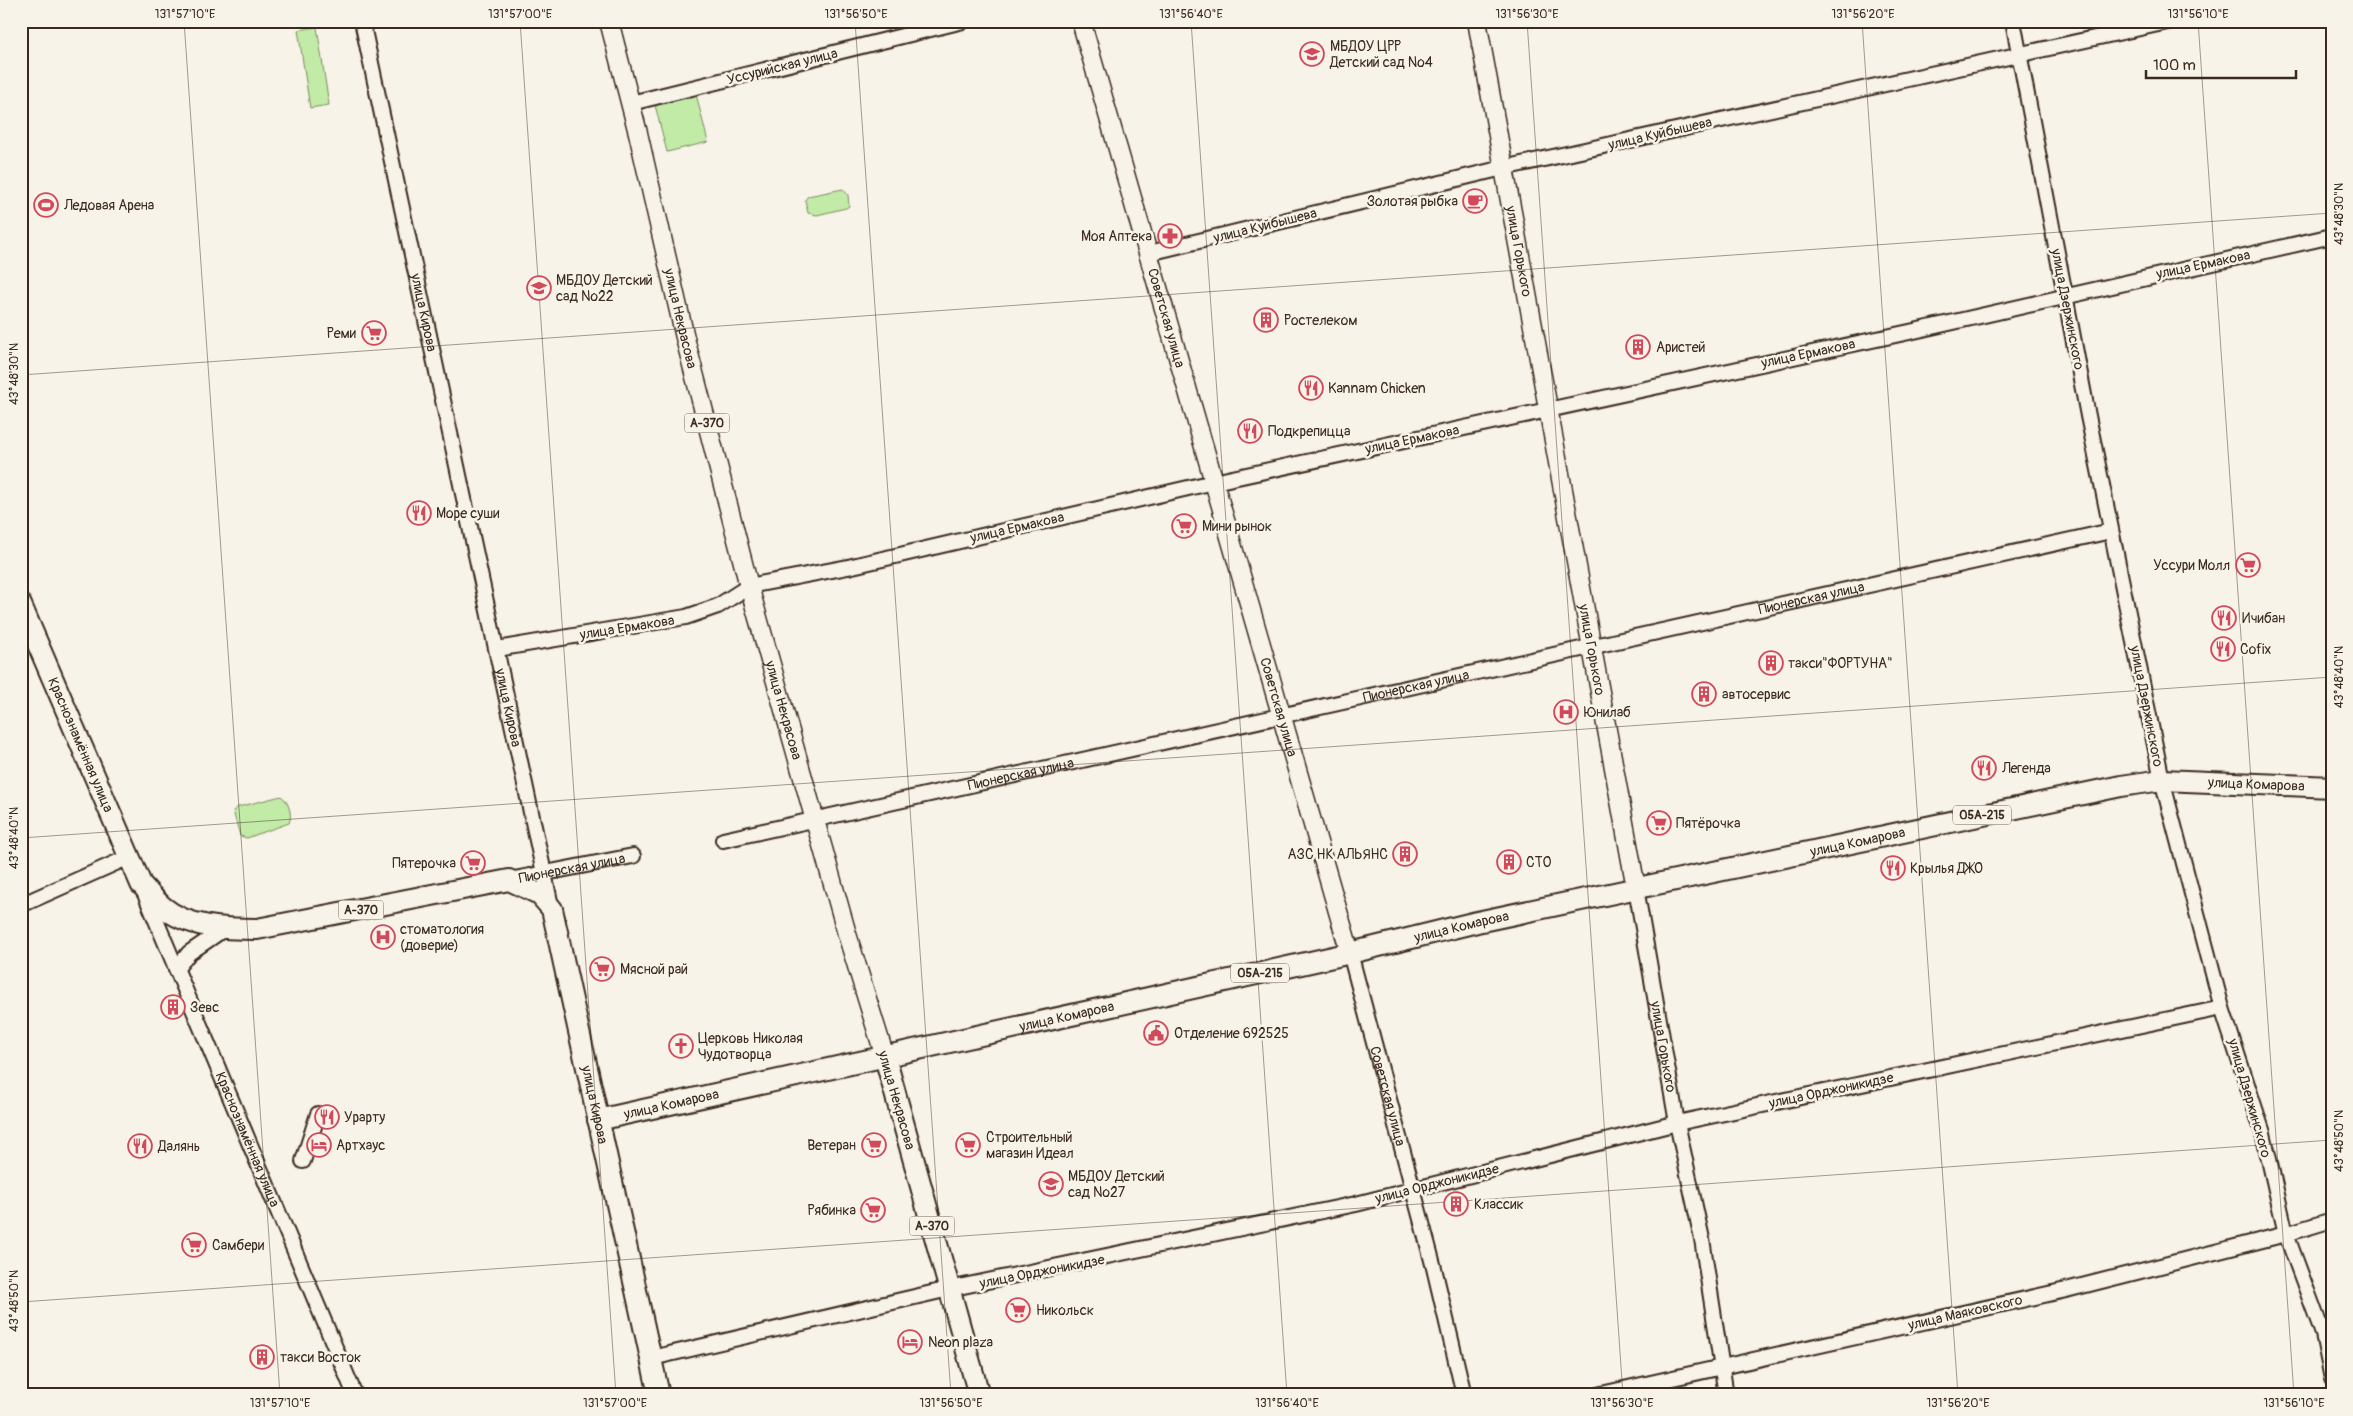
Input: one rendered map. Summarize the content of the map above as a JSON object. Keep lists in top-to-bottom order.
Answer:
{
  "streets": {
    "highway": [
      "улица Кирова",
      "улица Некрасова",
      "А-370",
      "Пионерская улица",
      "Краснознамённая улица",
      "улица Комарова",
      "05А-215"
    ],
    "main road": ["улица Горького", "Советская улица"],
    "street": [
      "Уссурийская улица",
      "улица Куйбышева",
      "улица Ермакова",
      "улица Дзержинского",
      "улица Орджоникидзе",
      "улица Маяковского"
    ]
  },
  "crossings": [
    ["Уссурийская улица", "улица Некрасова"],
    ["улица Куйбышева", "улица Горького"],
    ["улица Куйбышева", "улица Дзержинского"],
    ["улица Куйбышева", "Советская улица"],
    ["улица Горького", "улица Ермакова"],
    ["улица Горького", "Пионерская улица"],
    ["улица Горького", "улица Комарова"],
    ["улица Горького", "улица Орджоникидзе"],
    ["улица Горького", "улица Маяковского"],
    ["улица Ермакова", "улица Дзержинского"],
    ["улица Ермакова", "улица Кирова"],
    ["улица Ермакова", "Советская улица"],
    ["улица Ермакова", "улица Некрасова"],
    ["улица Дзержинского", "Пионерская улица"],
    ["улица Дзержинского", "улица Комарова"],
    ["улица Дзержинского", "улица Орджоникидзе"],
    ["улица Дзержинского", "улица Маяковского"],
    ["улица Кирова", "Пионерская улица"],
    ["улица Кирова", "улица Комарова"],
    ["улица Кирова", "улица Орджоникидзе"],
    ["Советская улица", "Пионерская улица"],
    ["Советская улица", "улица Комарова"],
    ["Советская улица", "улица Орджоникидзе"],
    ["улица Некрасова", "Пионерская улица"],
    ["улица Некрасова", "улица Комарова"],
    ["улица Некрасова", "улица Орджоникидзе"],
    ["Пионерская улица", "Краснознамённая улица"]
  ],
  "places": {
    "school or university": ["МБДОУ ЦРР Детский сад №4", "МБДОУ Детский сад №22", "МБДОУ Детский сад №27"],
    "cafe": ["Золотая рыбка"],
    "sports": ["Ледовая Арена"],
    "pharmacy": ["Моя Аптека"],
    "building": [
      "Ростелеком",
      "Аристей",
      "такси\"ФОРТУНА\"",
      "автосервис",
      "АЗС НК АЛЬЯНС",
      "СТО",
      "Зевс",
      "Классик",
      "такси Восток"
    ],
    "supermarket": [
      "Реми",
      "Мини рынок",
      "Уссури Молл",
      "Пятёрочка",
      "Пятерочка",
      "Мясной рай",
      "Ветеран",
      "Строительный магазин Идеал",
      "Рябинка",
      "Самбери",
      "Никольск"
    ],
    "restaurant": [
      "Kannam Chicken",
      "Подкрепицца",
      "Море суши",
      "Ичибан",
      "Cofix",
      "Легенда",
      "Крылья ДЖО",
      "Урарту",
      "Далянь"
    ],
    "hospital": ["Юнилаб", "стоматология (доверие)"],
    "public building": ["Отделение 692525"],
    "church": ["Церковь Николая Чудотворца"],
    "hotel": ["Артхаус", "Neon plaza"]
  },
  "scale_bar": "100 m",
  "coordinates": [
    "131°57'10\"E",
    "131°57'00\"E",
    "131°56'50\"E",
    "131°56'40\"E",
    "131°56'30\"E",
    "131°56'20\"E",
    "131°56'10\"E",
    "43°48'30\"N",
    "43°48'40\"N",
    "43°48'50\"N"
  ]
}
